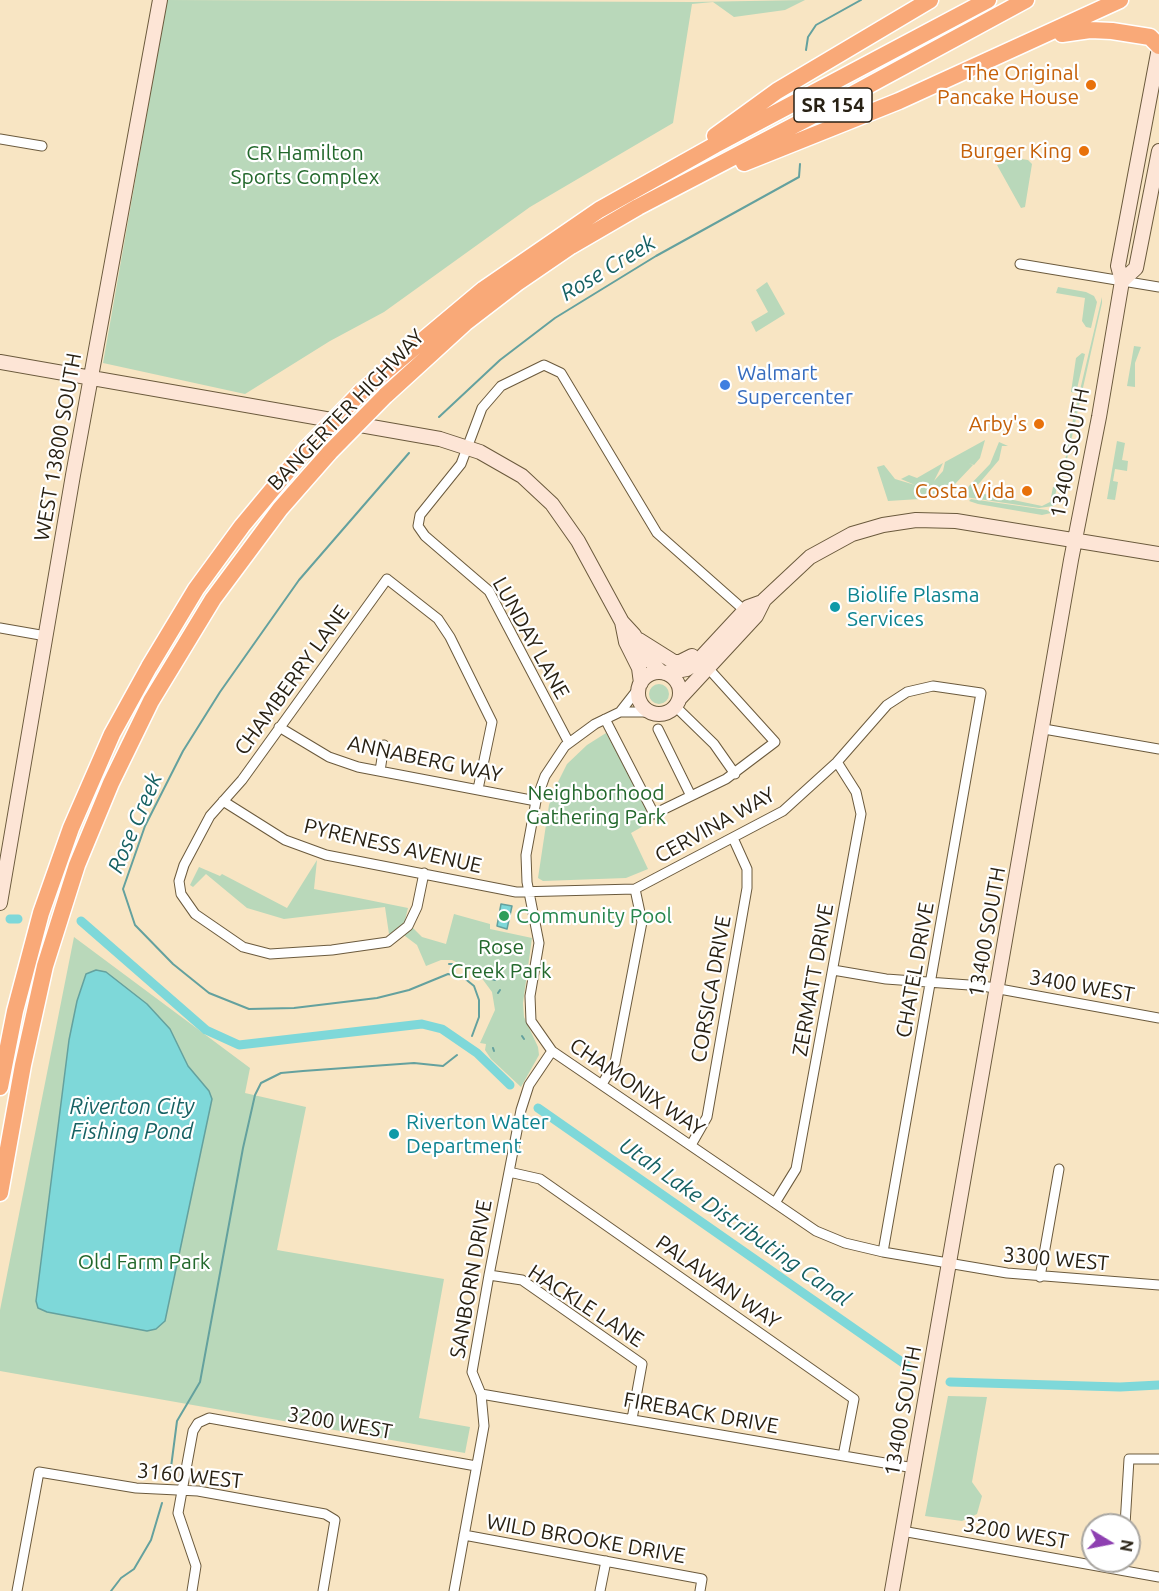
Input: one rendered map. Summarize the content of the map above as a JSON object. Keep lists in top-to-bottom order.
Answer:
{
  "streets": {
    "highway": ["SR 154", "BANGERTER HIGHWAY"],
    "street": [
      "WEST 13800 SOUTH",
      "13400 SOUTH",
      "LUNDAY LANE",
      "CHAMBERRY LANE",
      "ANNABERG WAY",
      "CERVINA WAY",
      "PYRENESS AVENUE",
      "CHATEL DRIVE",
      "ZERMATT DRIVE",
      "3400 WEST",
      "CORSICA DRIVE",
      "CHAMONIX WAY",
      "3300 WEST",
      "SANBORN DRIVE",
      "PALAWAN WAY",
      "HACKLE LANE",
      "FIREBACK DRIVE",
      "3200 WEST",
      "3160 WEST",
      "WILD BROOKE DRIVE"
    ]
  },
  "crossings": [
    ["13400 SOUTH", "3400 WEST"],
    ["13400 SOUTH", "CHAMONIX WAY"],
    ["13400 SOUTH", "3300 WEST"],
    ["13400 SOUTH", "FIREBACK DRIVE"],
    ["13400 SOUTH", "3200 WEST"],
    ["LUNDAY LANE", "CHAMONIX WAY"],
    ["CHAMBERRY LANE", "ANNABERG WAY"],
    ["CHAMBERRY LANE", "PYRENESS AVENUE"],
    ["ANNABERG WAY", "CHAMONIX WAY"],
    ["CERVINA WAY", "PYRENESS AVENUE"],
    ["CERVINA WAY", "CHATEL DRIVE"],
    ["CERVINA WAY", "ZERMATT DRIVE"],
    ["CERVINA WAY", "CORSICA DRIVE"],
    ["CERVINA WAY", "CHAMONIX WAY"],
    ["PYRENESS AVENUE", "CHAMONIX WAY"],
    ["CHATEL DRIVE", "3400 WEST"],
    ["CHATEL DRIVE", "CHAMONIX WAY"],
    ["ZERMATT DRIVE", "3400 WEST"],
    ["ZERMATT DRIVE", "CHAMONIX WAY"],
    ["CORSICA DRIVE", "CHAMONIX WAY"],
    ["CHAMONIX WAY", "3300 WEST"],
    ["CHAMONIX WAY", "SANBORN DRIVE"],
    ["SANBORN DRIVE", "PALAWAN WAY"],
    ["SANBORN DRIVE", "HACKLE LANE"],
    ["SANBORN DRIVE", "FIREBACK DRIVE"],
    ["SANBORN DRIVE", "3200 WEST"],
    ["SANBORN DRIVE", "WILD BROOKE DRIVE"],
    ["PALAWAN WAY", "FIREBACK DRIVE"],
    ["HACKLE LANE", "FIREBACK DRIVE"],
    ["3200 WEST", "3160 WEST"]
  ],
  "water": ["Rose Creek", "Riverton City Fishing Pond", "Utah Lake Distributing Canal"],
  "parks": [
    "CR Hamilton Sports Complex",
    "Neighborhood Gathering Park",
    "Rose Creek Park",
    "Old Farm Park"
  ],
  "places": [
    "The Original Pancake House",
    "Burger King",
    "Walmart Supercenter",
    "Arby's",
    "Costa Vida",
    "Biolife Plasma Services",
    "Community Pool",
    "Riverton Water Department"
  ],
  "north": "right"
}
